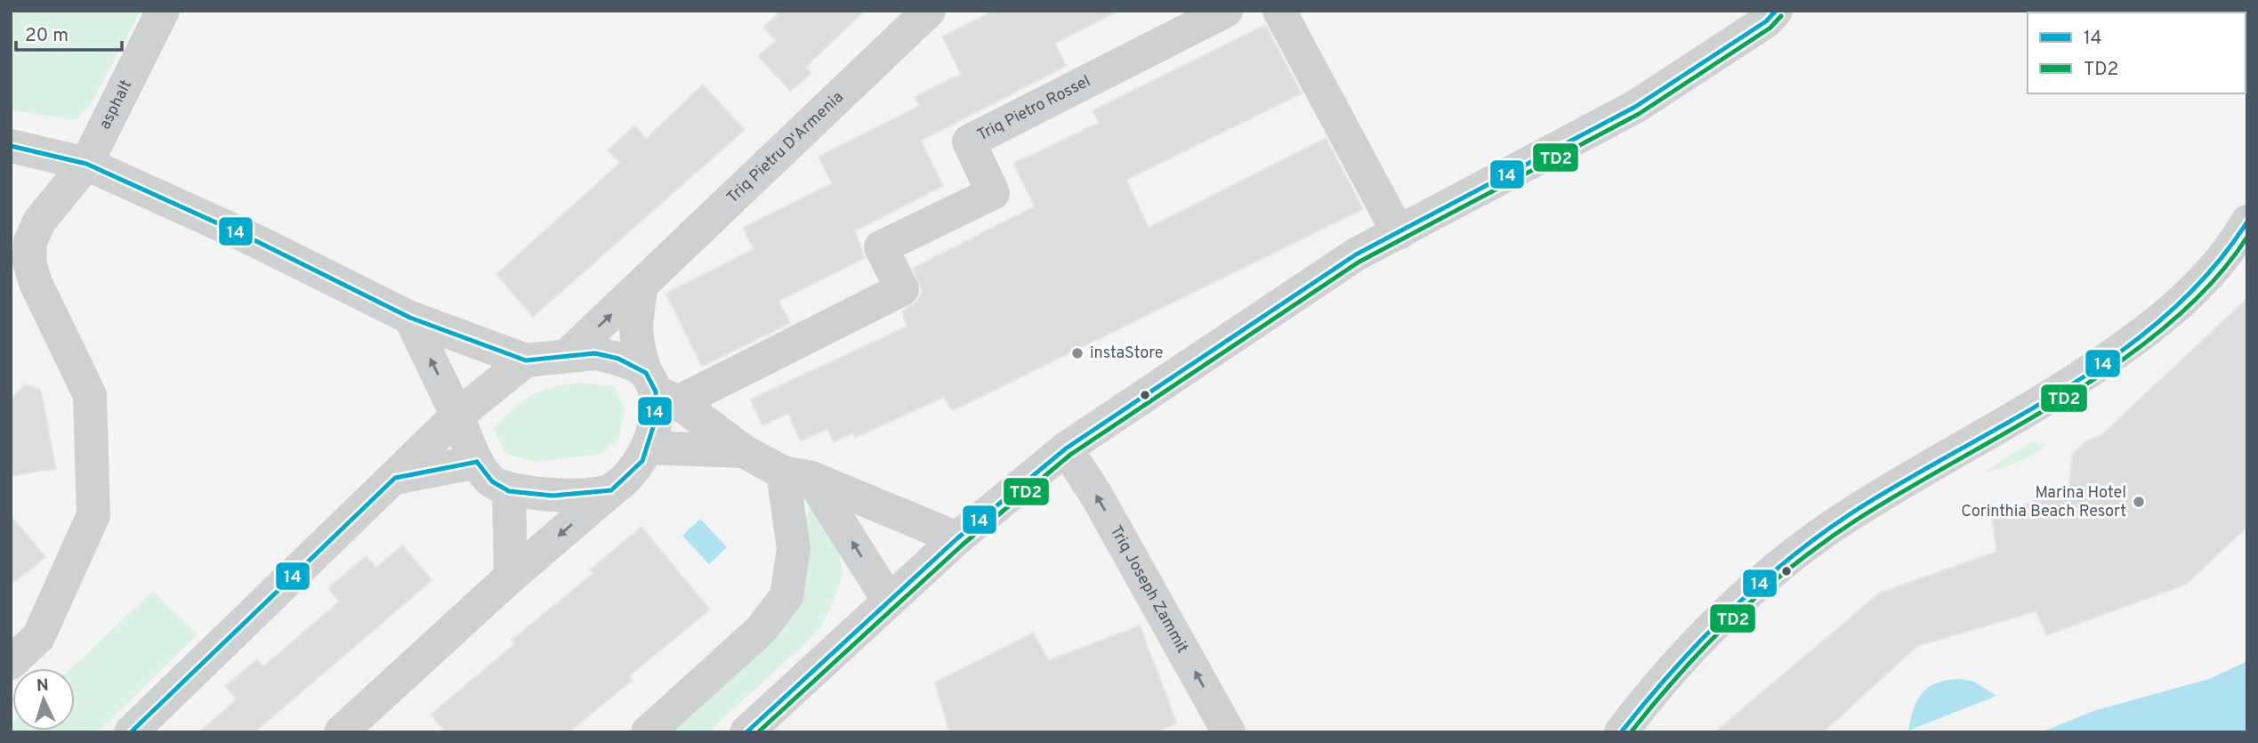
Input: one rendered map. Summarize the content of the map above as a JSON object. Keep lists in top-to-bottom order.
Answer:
{
  "streets": {
    "street": [
      "asphalt",
      "Triq Pietro Rossel",
      "Triq Pietru D'Armenia",
      "Triq Joseph Zammit"
    ]
  },
  "crossings": [
    ["Triq Pietro Rossel", "Triq Pietru D'Armenia"]
  ],
  "one_way": ["Triq Joseph Zammit"],
  "places": ["instaStore", "Marina Hotel Corinthia Beach Resort"],
  "lines": ["transit line 14", "transit line TD2"],
  "legend": ["14", "TD2"],
  "scale_bar": "20 m",
  "north": "top"
}
